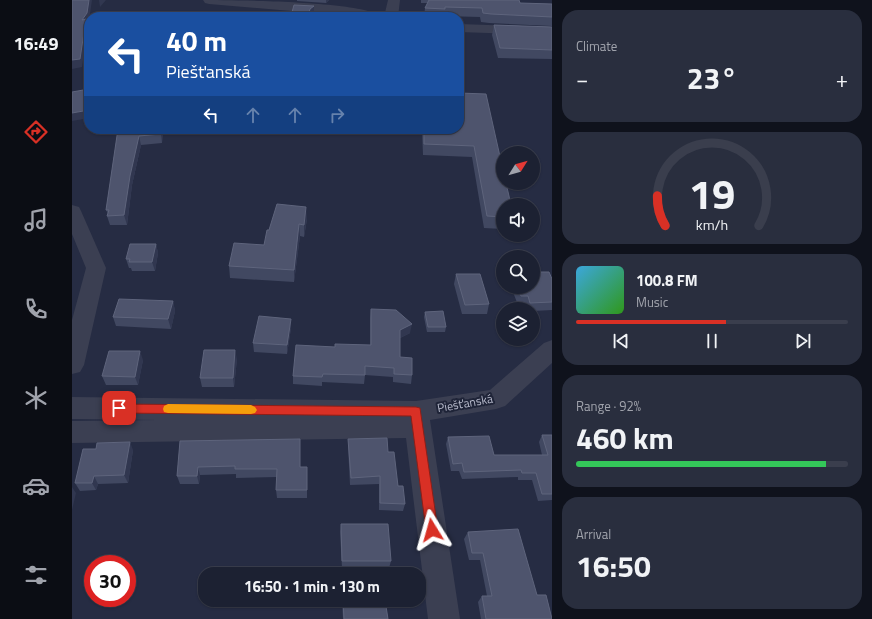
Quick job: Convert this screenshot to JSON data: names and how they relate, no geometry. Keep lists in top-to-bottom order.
{
  "streets": {
    "street": ["Piešťanská"]
  },
  "north": "top right",
  "page": {
    "tabs": "16:49",
    "tile": [
      "Climate",
      ["Range · 92%", "460 km"],
      ["Arrival", "16:50"]
    ],
    "turn": ["40 m", "Piešťanská"],
    "heat": ["−", "23°", "+"],
    "song": ["100.8 FM", "Music"],
    "limit": "30",
    "trip": "16:50 · 1 min · 130 m",
    "gauge": ["19", "km/h"]
  }
}
